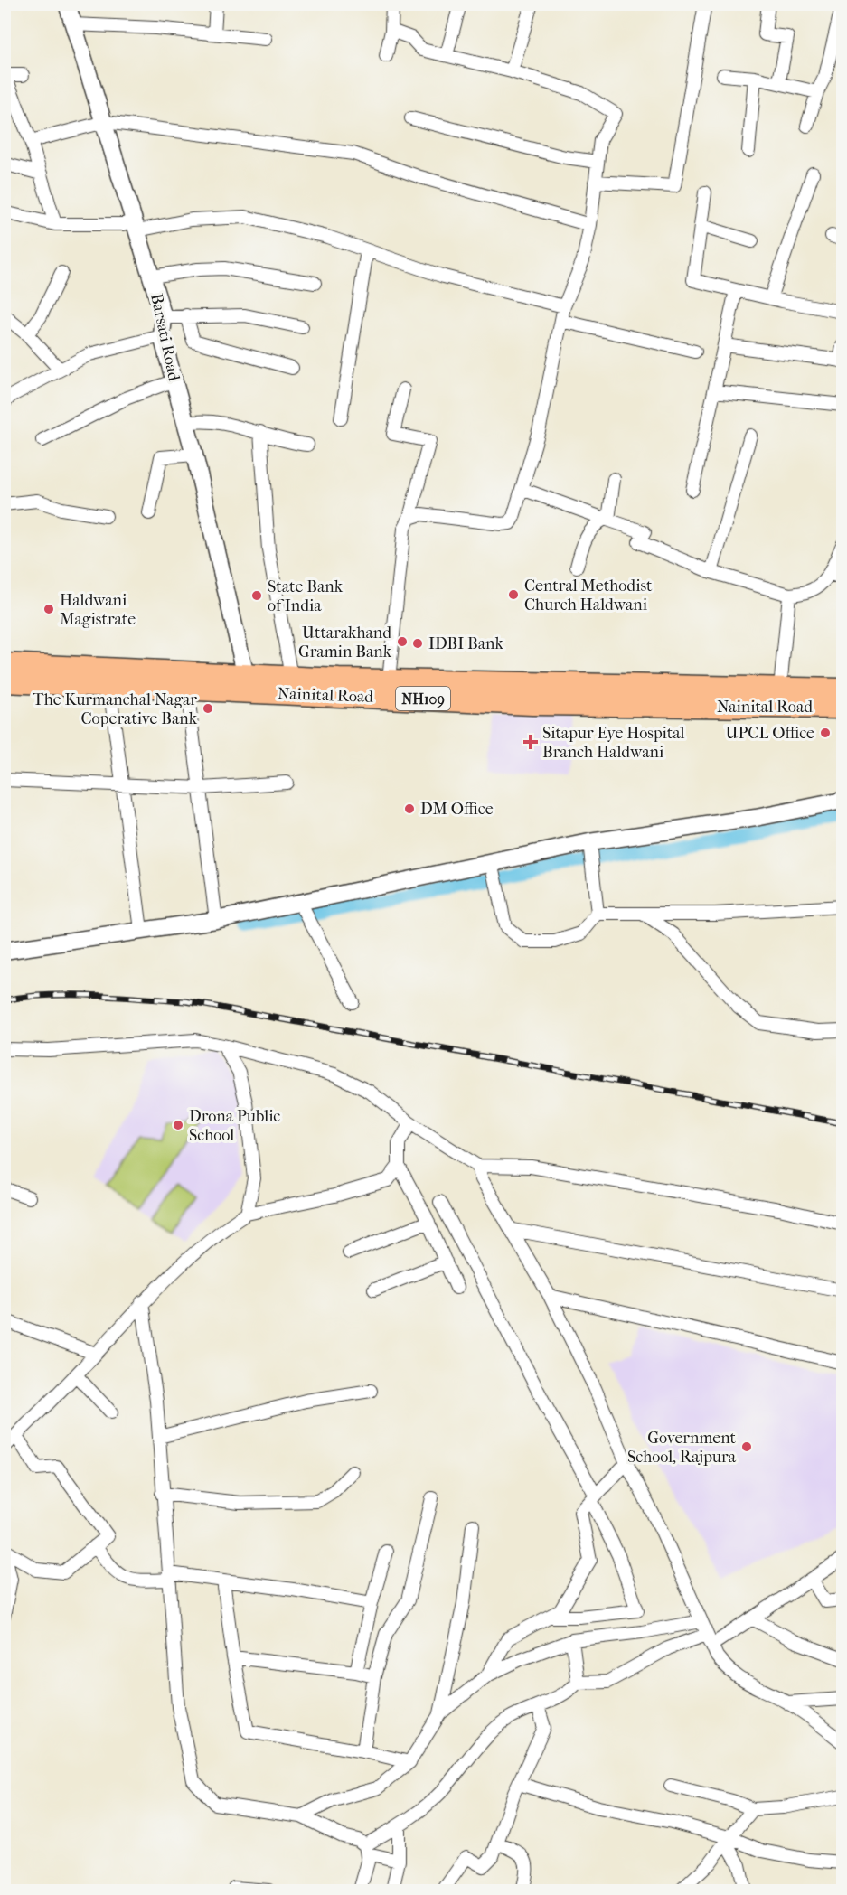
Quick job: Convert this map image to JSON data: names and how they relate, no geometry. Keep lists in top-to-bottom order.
{
  "streets": {
    "highway": ["Nainital Road", "NH109"],
    "street": ["Barsati Road"]
  },
  "crossings": [
    ["Barsati Road", "Nainital Road"]
  ],
  "places": {
    "other": [
      "Central Methodist Church Haldwani",
      "State Bank of India",
      "Haldwani Magistrate",
      "Uttarakhand Gramin Bank",
      "IDBI Bank",
      "The Kurmanchal Nagar Coperative Bank",
      "UPCL Office",
      "DM Office",
      "Drona Public School",
      "Government School, Rajpura"
    ],
    "health": ["Sitapur Eye Hospital Branch Haldwani"]
  }
}
